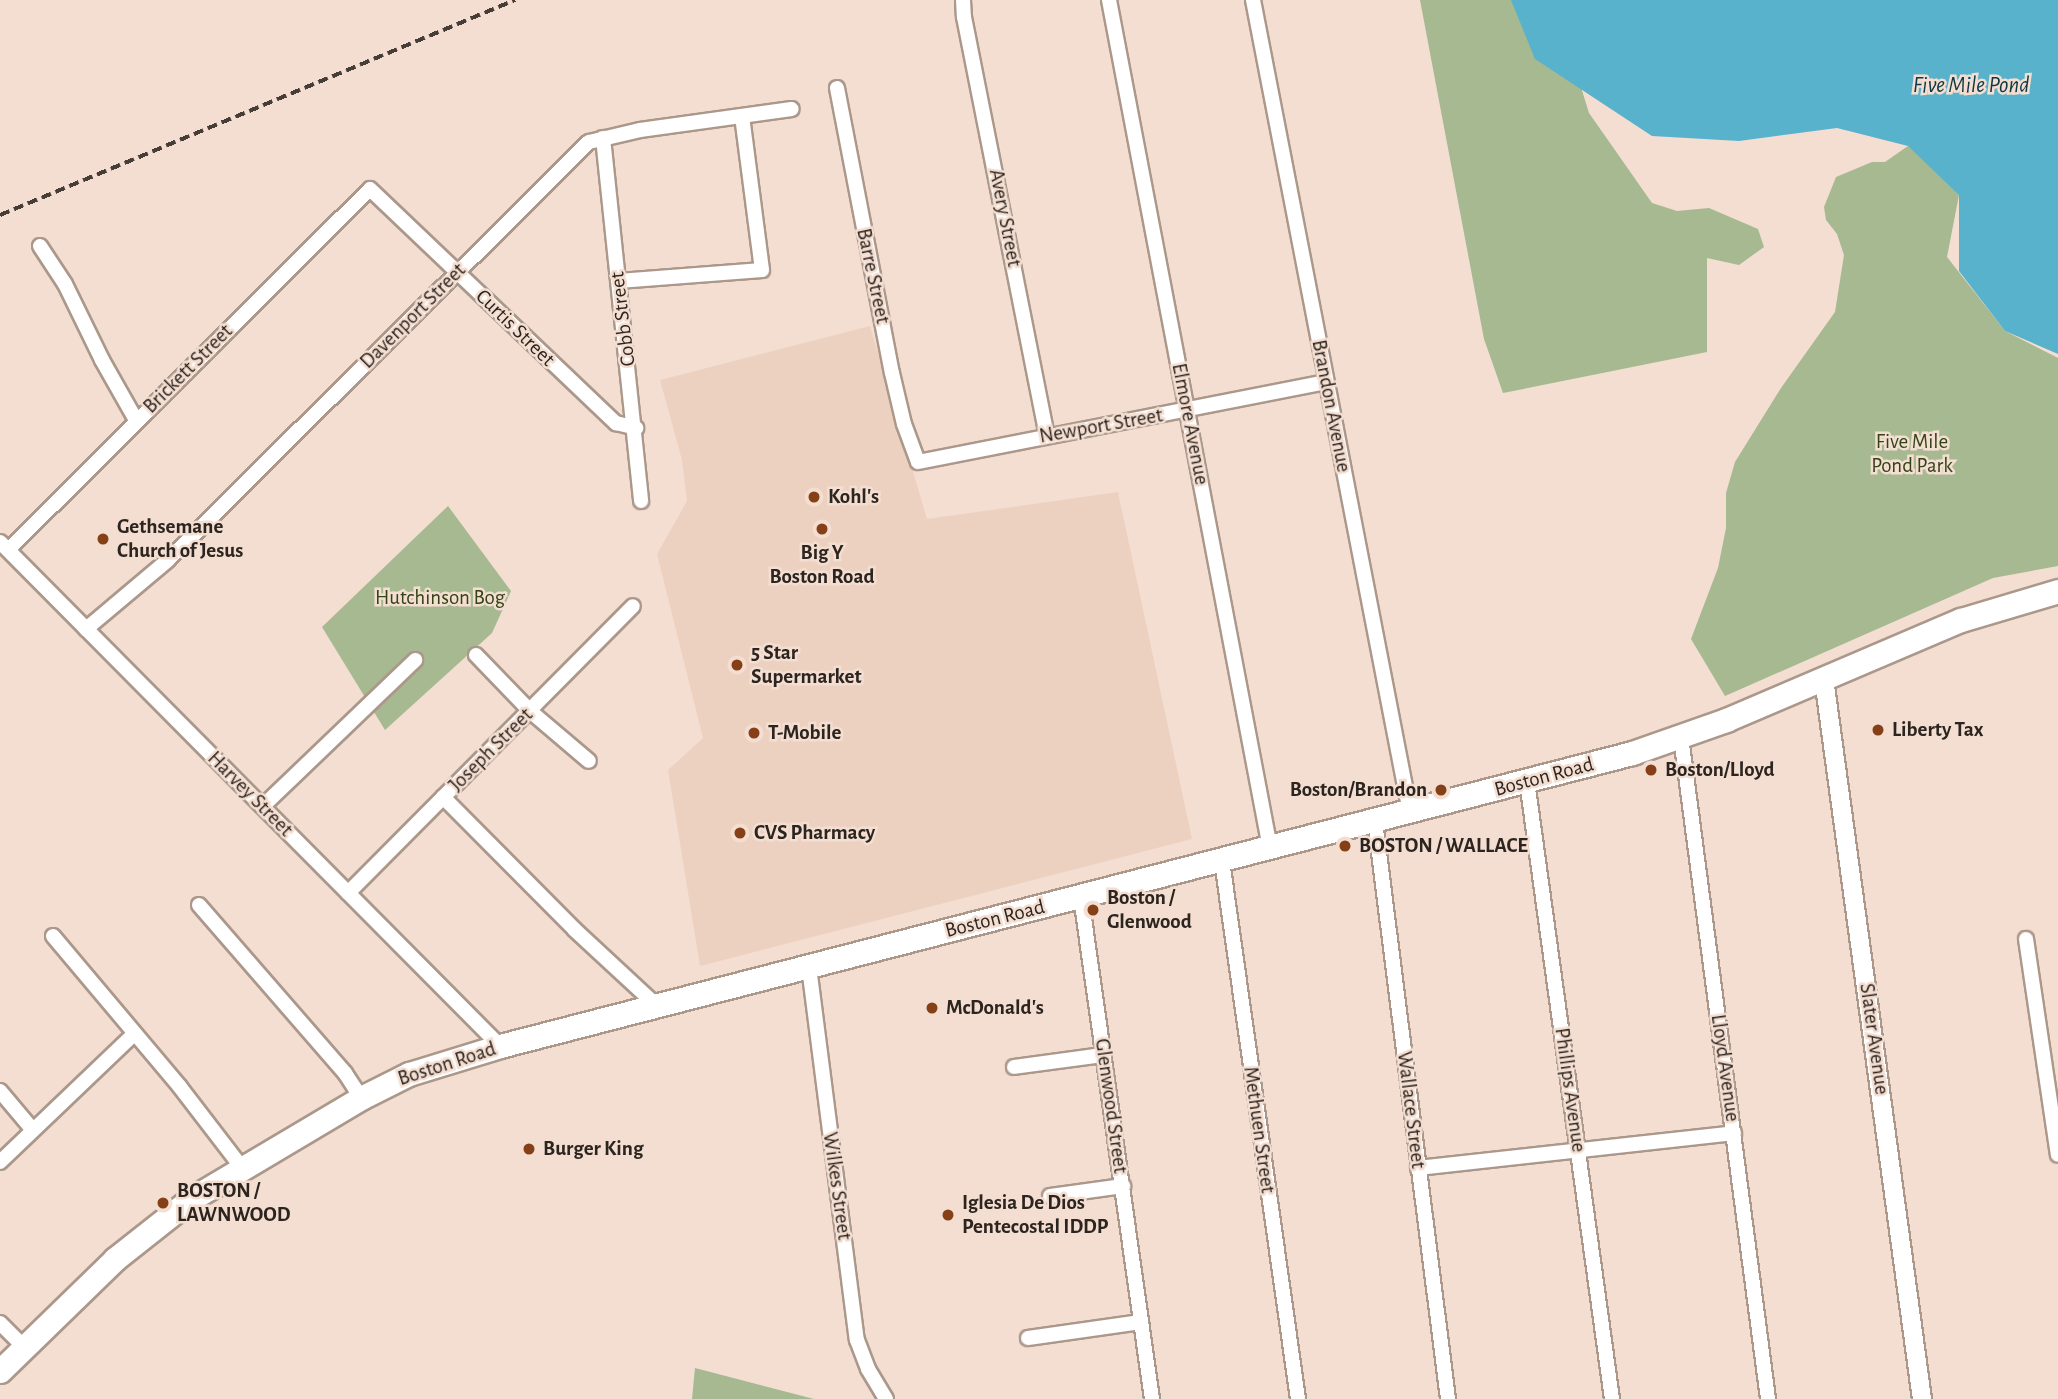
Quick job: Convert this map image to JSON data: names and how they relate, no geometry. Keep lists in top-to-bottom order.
{
  "streets": {
    "main road": ["Boston Road"],
    "street": [
      "Avery Street",
      "Barre Street",
      "Davenport Street",
      "Cobb Street",
      "Curtis Street",
      "Brickett Street",
      "Brandon Avenue",
      "Elmore Avenue",
      "Newport Street",
      "Joseph Street",
      "Harvey Street",
      "Slater Avenue",
      "Lloyd Avenue",
      "Phillips Avenue",
      "Glenwood Street",
      "Wallace Street",
      "Methuen Street",
      "Wilkes Street"
    ]
  },
  "crossings": [
    ["Avery Street", "Newport Street"],
    ["Barre Street", "Newport Street"],
    ["Davenport Street", "Cobb Street"],
    ["Davenport Street", "Curtis Street"],
    ["Davenport Street", "Harvey Street"],
    ["Cobb Street", "Curtis Street"],
    ["Curtis Street", "Brickett Street"],
    ["Brickett Street", "Harvey Street"],
    ["Brandon Avenue", "Newport Street"],
    ["Brandon Avenue", "Boston Road"],
    ["Elmore Avenue", "Newport Street"],
    ["Elmore Avenue", "Boston Road"],
    ["Joseph Street", "Harvey Street"],
    ["Boston Road", "Harvey Street"],
    ["Boston Road", "Slater Avenue"],
    ["Boston Road", "Lloyd Avenue"],
    ["Boston Road", "Phillips Avenue"],
    ["Boston Road", "Glenwood Street"],
    ["Boston Road", "Wallace Street"],
    ["Boston Road", "Methuen Street"],
    ["Boston Road", "Wilkes Street"]
  ],
  "water": ["Five Mile Pond"],
  "parks": ["Five Mile Pond Park", "Hutchinson Bog"],
  "places": [
    "Kohl's",
    "Big Y Boston Road",
    "Gethsemane Church of Jesus",
    "5 Star Supermarket",
    "Liberty Tax",
    "T-Mobile",
    "Boston/Lloyd",
    "Boston/Brandon",
    "CVS Pharmacy",
    "BOSTON / WALLACE",
    "Boston / Glenwood",
    "McDonald's",
    "Burger King",
    "BOSTON / LAWNWOOD",
    "Iglesia De Dios Pentecostal IDDP"
  ]
}
